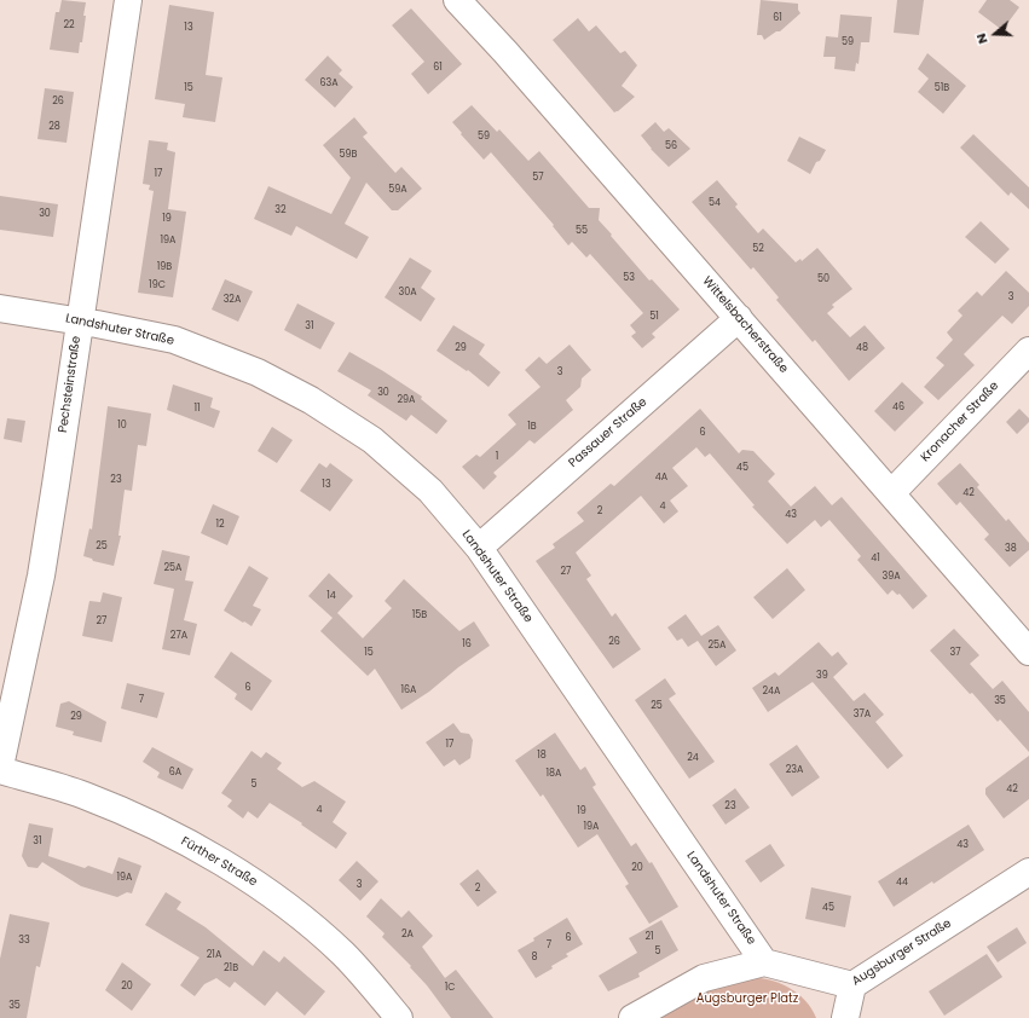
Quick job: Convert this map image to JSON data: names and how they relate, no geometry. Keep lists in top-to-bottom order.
{
  "streets": {
    "street": [
      "Wittelsbacherstraße",
      "Landshuter Straße",
      "Pechsteinstraße",
      "Kronacher Straße",
      "Passauer Straße",
      "Fürther Straße",
      "Augsburger Straße"
    ]
  },
  "crossings": [
    ["Wittelsbacherstraße", "Kronacher Straße"],
    ["Wittelsbacherstraße", "Passauer Straße"],
    ["Landshuter Straße", "Pechsteinstraße"],
    ["Landshuter Straße", "Passauer Straße"],
    ["Landshuter Straße", "Augsburger Straße"]
  ],
  "parks": ["Augsburger Platz"],
  "house_numbers": [
    "61",
    "22",
    "13",
    "59",
    "61",
    "63A",
    "15",
    "51B",
    "26",
    "28",
    "59",
    "56",
    "59B",
    "17",
    "57",
    "59A",
    "54",
    "32",
    "30",
    "19",
    "55",
    "19A",
    "52",
    "19B",
    "53",
    "50",
    "19C",
    "30A",
    "3",
    "32A",
    "51",
    "31",
    "29",
    "48",
    "3",
    "30",
    "29A",
    "46",
    "11",
    "10",
    "1B",
    "6",
    "1",
    "45",
    "4A",
    "23",
    "13",
    "42",
    "4",
    "2",
    "43",
    "12",
    "25",
    "38",
    "41",
    "25A",
    "27",
    "39A",
    "14",
    "15B",
    "27",
    "27A",
    "26",
    "16",
    "25A",
    "15",
    "37",
    "39",
    "6",
    "16A",
    "24A",
    "7",
    "35",
    "25",
    "37A",
    "29",
    "17",
    "18",
    "24",
    "23A",
    "6A",
    "18A",
    "5",
    "42",
    "23",
    "4",
    "19",
    "19A",
    "31",
    "43",
    "20",
    "19A",
    "44",
    "3",
    "2",
    "45",
    "2A",
    "21",
    "6",
    "33",
    "7",
    "5",
    "21A",
    "8",
    "21B",
    "20",
    "1C",
    "35"
  ],
  "north": "left"
}
